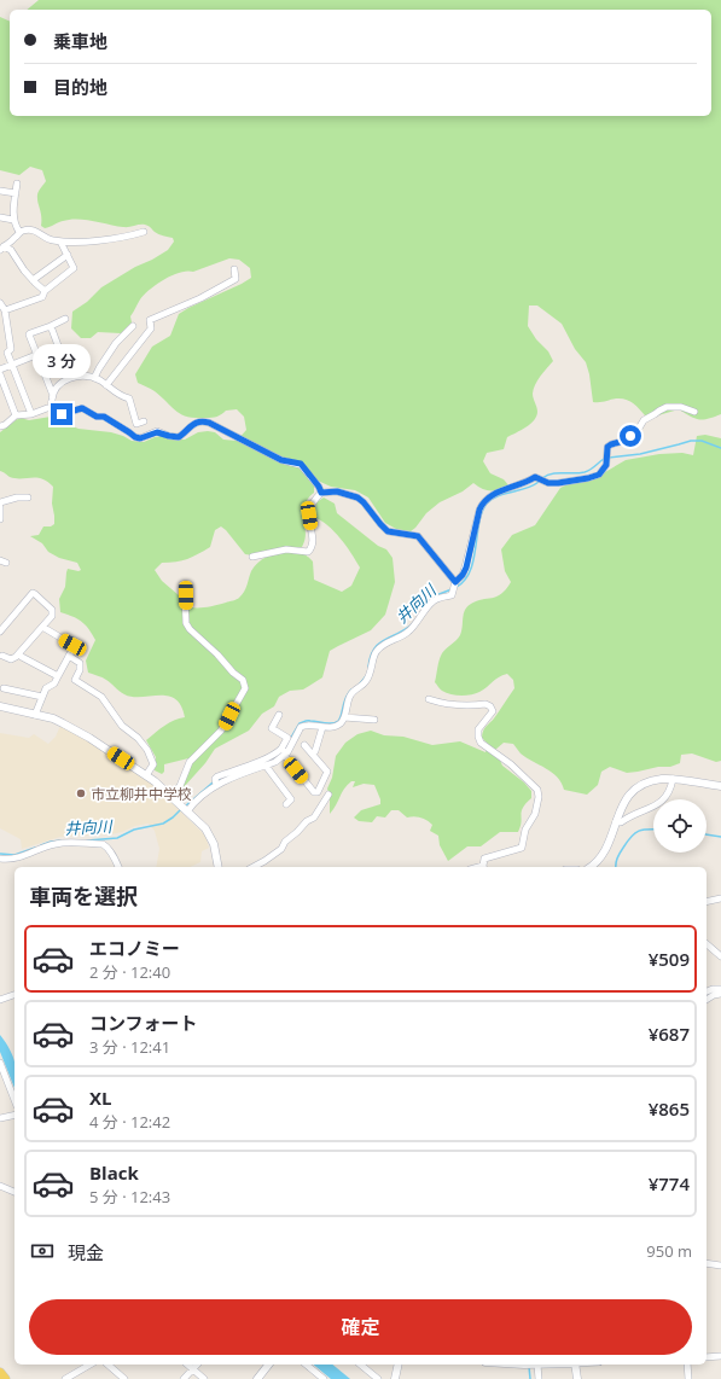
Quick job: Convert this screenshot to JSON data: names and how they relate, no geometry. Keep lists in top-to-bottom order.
{
  "water": ["井向川"],
  "places": ["市立柳井中学校"],
  "page": {
    "banner": ["乗車地", "目的地"],
    "bubble": "3 分",
    "heading": "車両を選択",
    "list": [
      {
        "name": "エコノミー",
        "note": "2 分 · 12:40",
        "value": "¥509"
      },
      {
        "name": "コンフォート",
        "note": "3 分 · 12:41",
        "value": "¥687"
      },
      {
        "name": "XL",
        "note": "4 分 · 12:42",
        "value": "¥865"
      },
      {
        "name": "Black",
        "note": "5 分 · 12:43",
        "value": "¥774"
      }
    ],
    "pay": ["現金", "950 m"],
    "buttons": "確定"
  }
}
